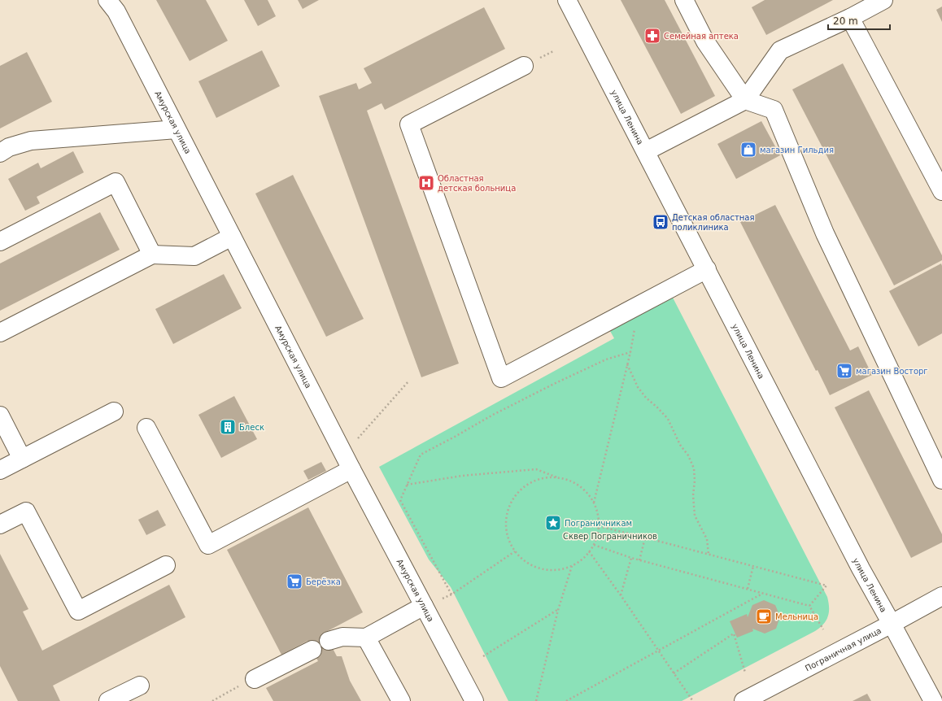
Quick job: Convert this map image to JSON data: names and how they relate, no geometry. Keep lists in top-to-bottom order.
{
  "streets": {
    "street": ["улица Ленина", "Амурская улица", "Пограничная улица"]
  },
  "crossings": [
    ["улица Ленина", "Пограничная улица"]
  ],
  "parks": ["Сквер Пограничников"],
  "places": {
    "pharmacy": ["Семейная аптека"],
    "shop": ["магазин Гильдия"],
    "hospital": ["Областная детская больница"],
    "bus stop": ["Детская областная поликлиника"],
    "supermarket": ["магазин Восторг", "Берёзка"],
    "building": ["Блеск"],
    "place": ["Пограничникам"],
    "cafe": ["Мельница"]
  },
  "scale_bar": "20 m"
}
